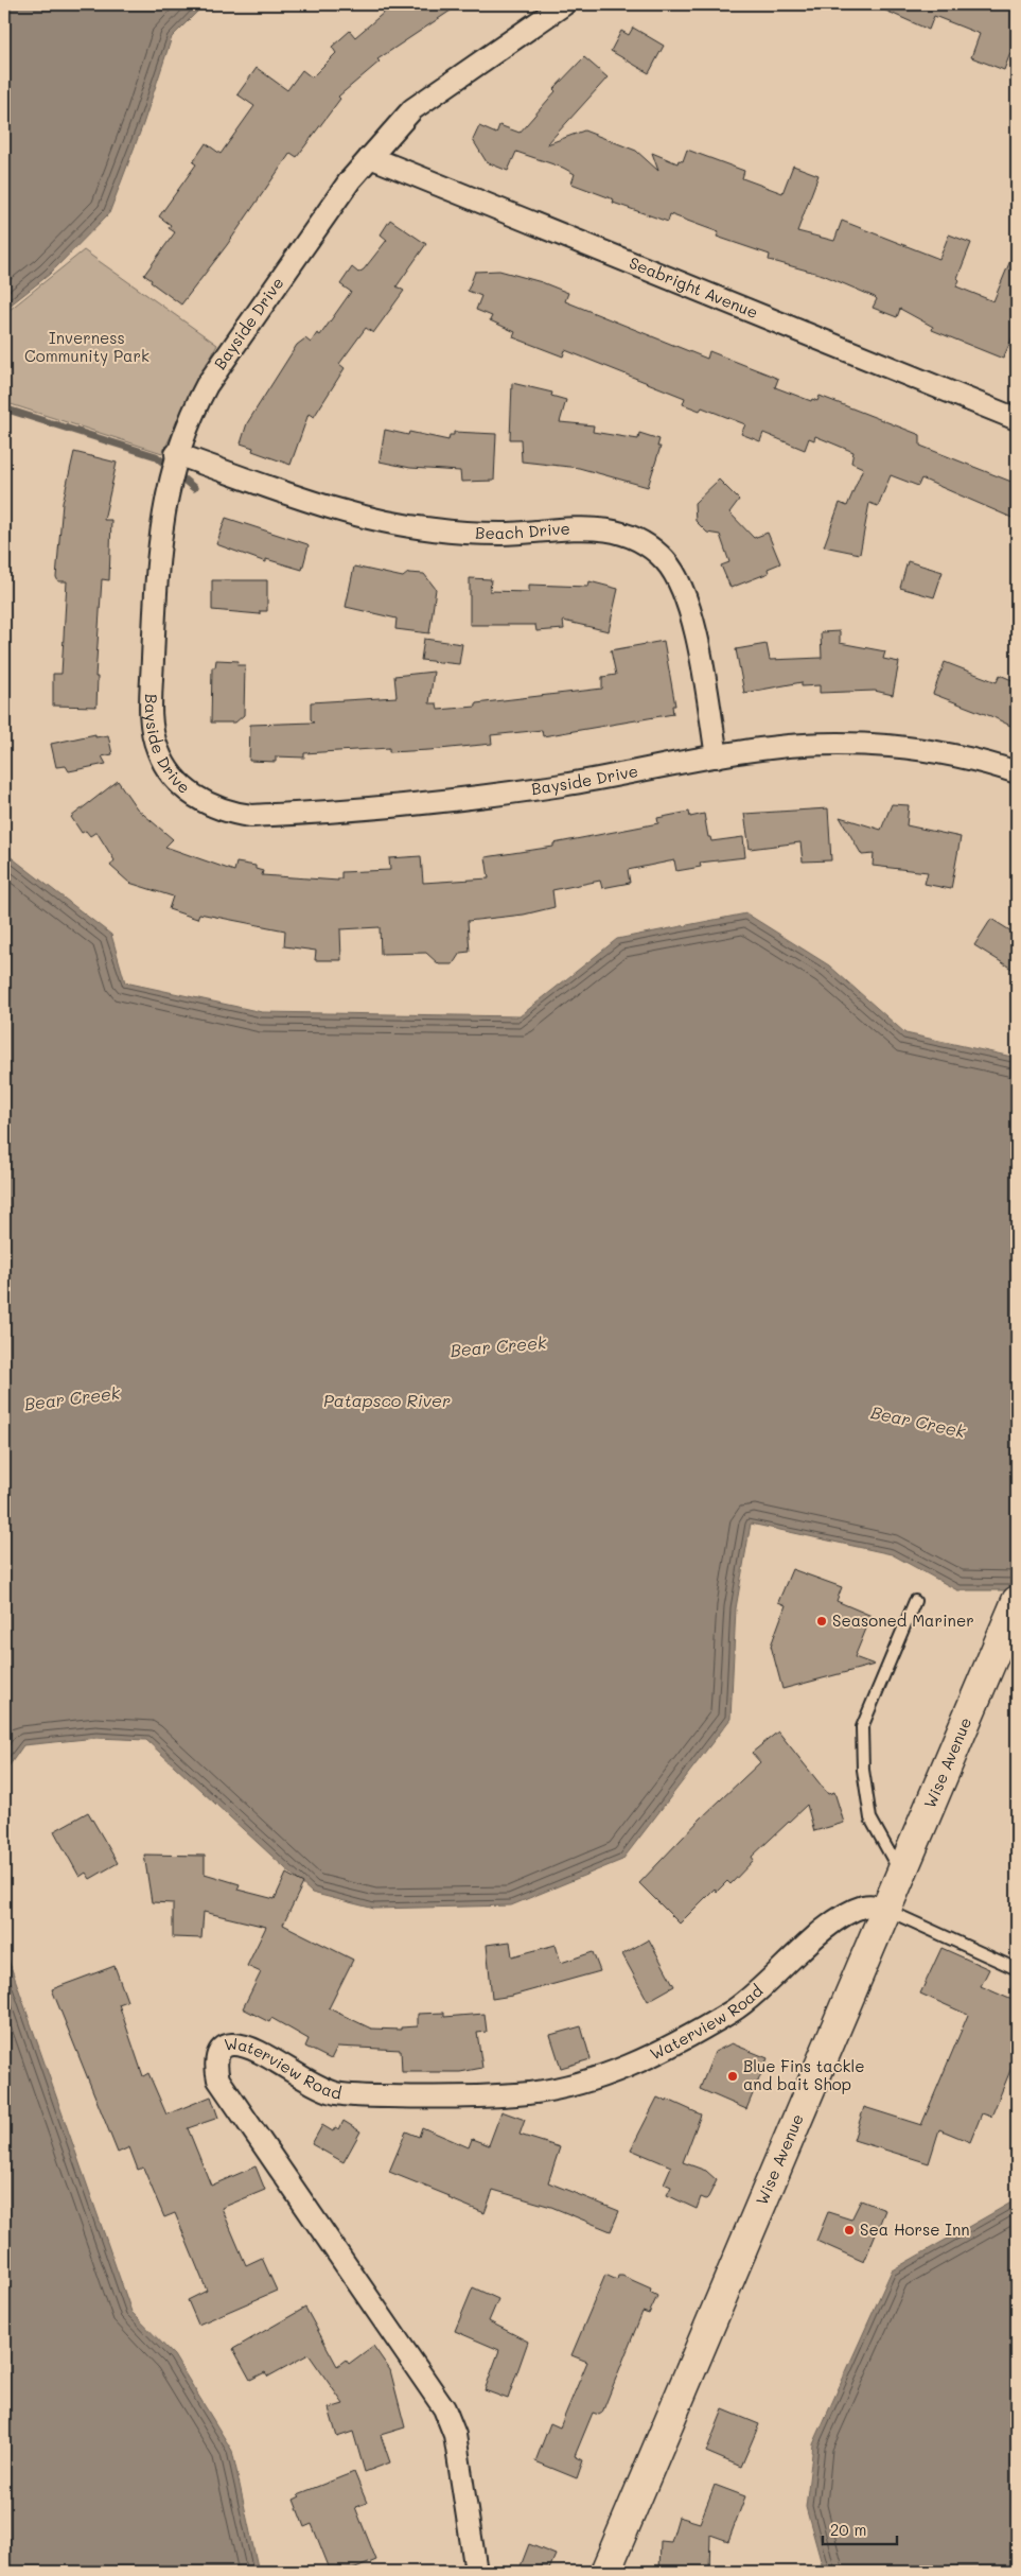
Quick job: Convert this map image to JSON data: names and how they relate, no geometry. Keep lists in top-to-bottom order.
{
  "streets": {
    "main road": ["Wise Avenue"],
    "street": [
      "Seabright Avenue",
      "Bayside Drive",
      "Beach Drive",
      "Waterview Road"
    ]
  },
  "crossings": [
    ["Seabright Avenue", "Bayside Drive"],
    ["Bayside Drive", "Beach Drive"],
    ["Wise Avenue", "Waterview Road"]
  ],
  "water": ["Bear Creek", "Patapsco River"],
  "parks": ["Inverness Community Park"],
  "places": ["Seasoned Mariner", "Blue Fins tackle and bait Shop", "Sea Horse Inn"],
  "scale_bar": "20 m"
}
